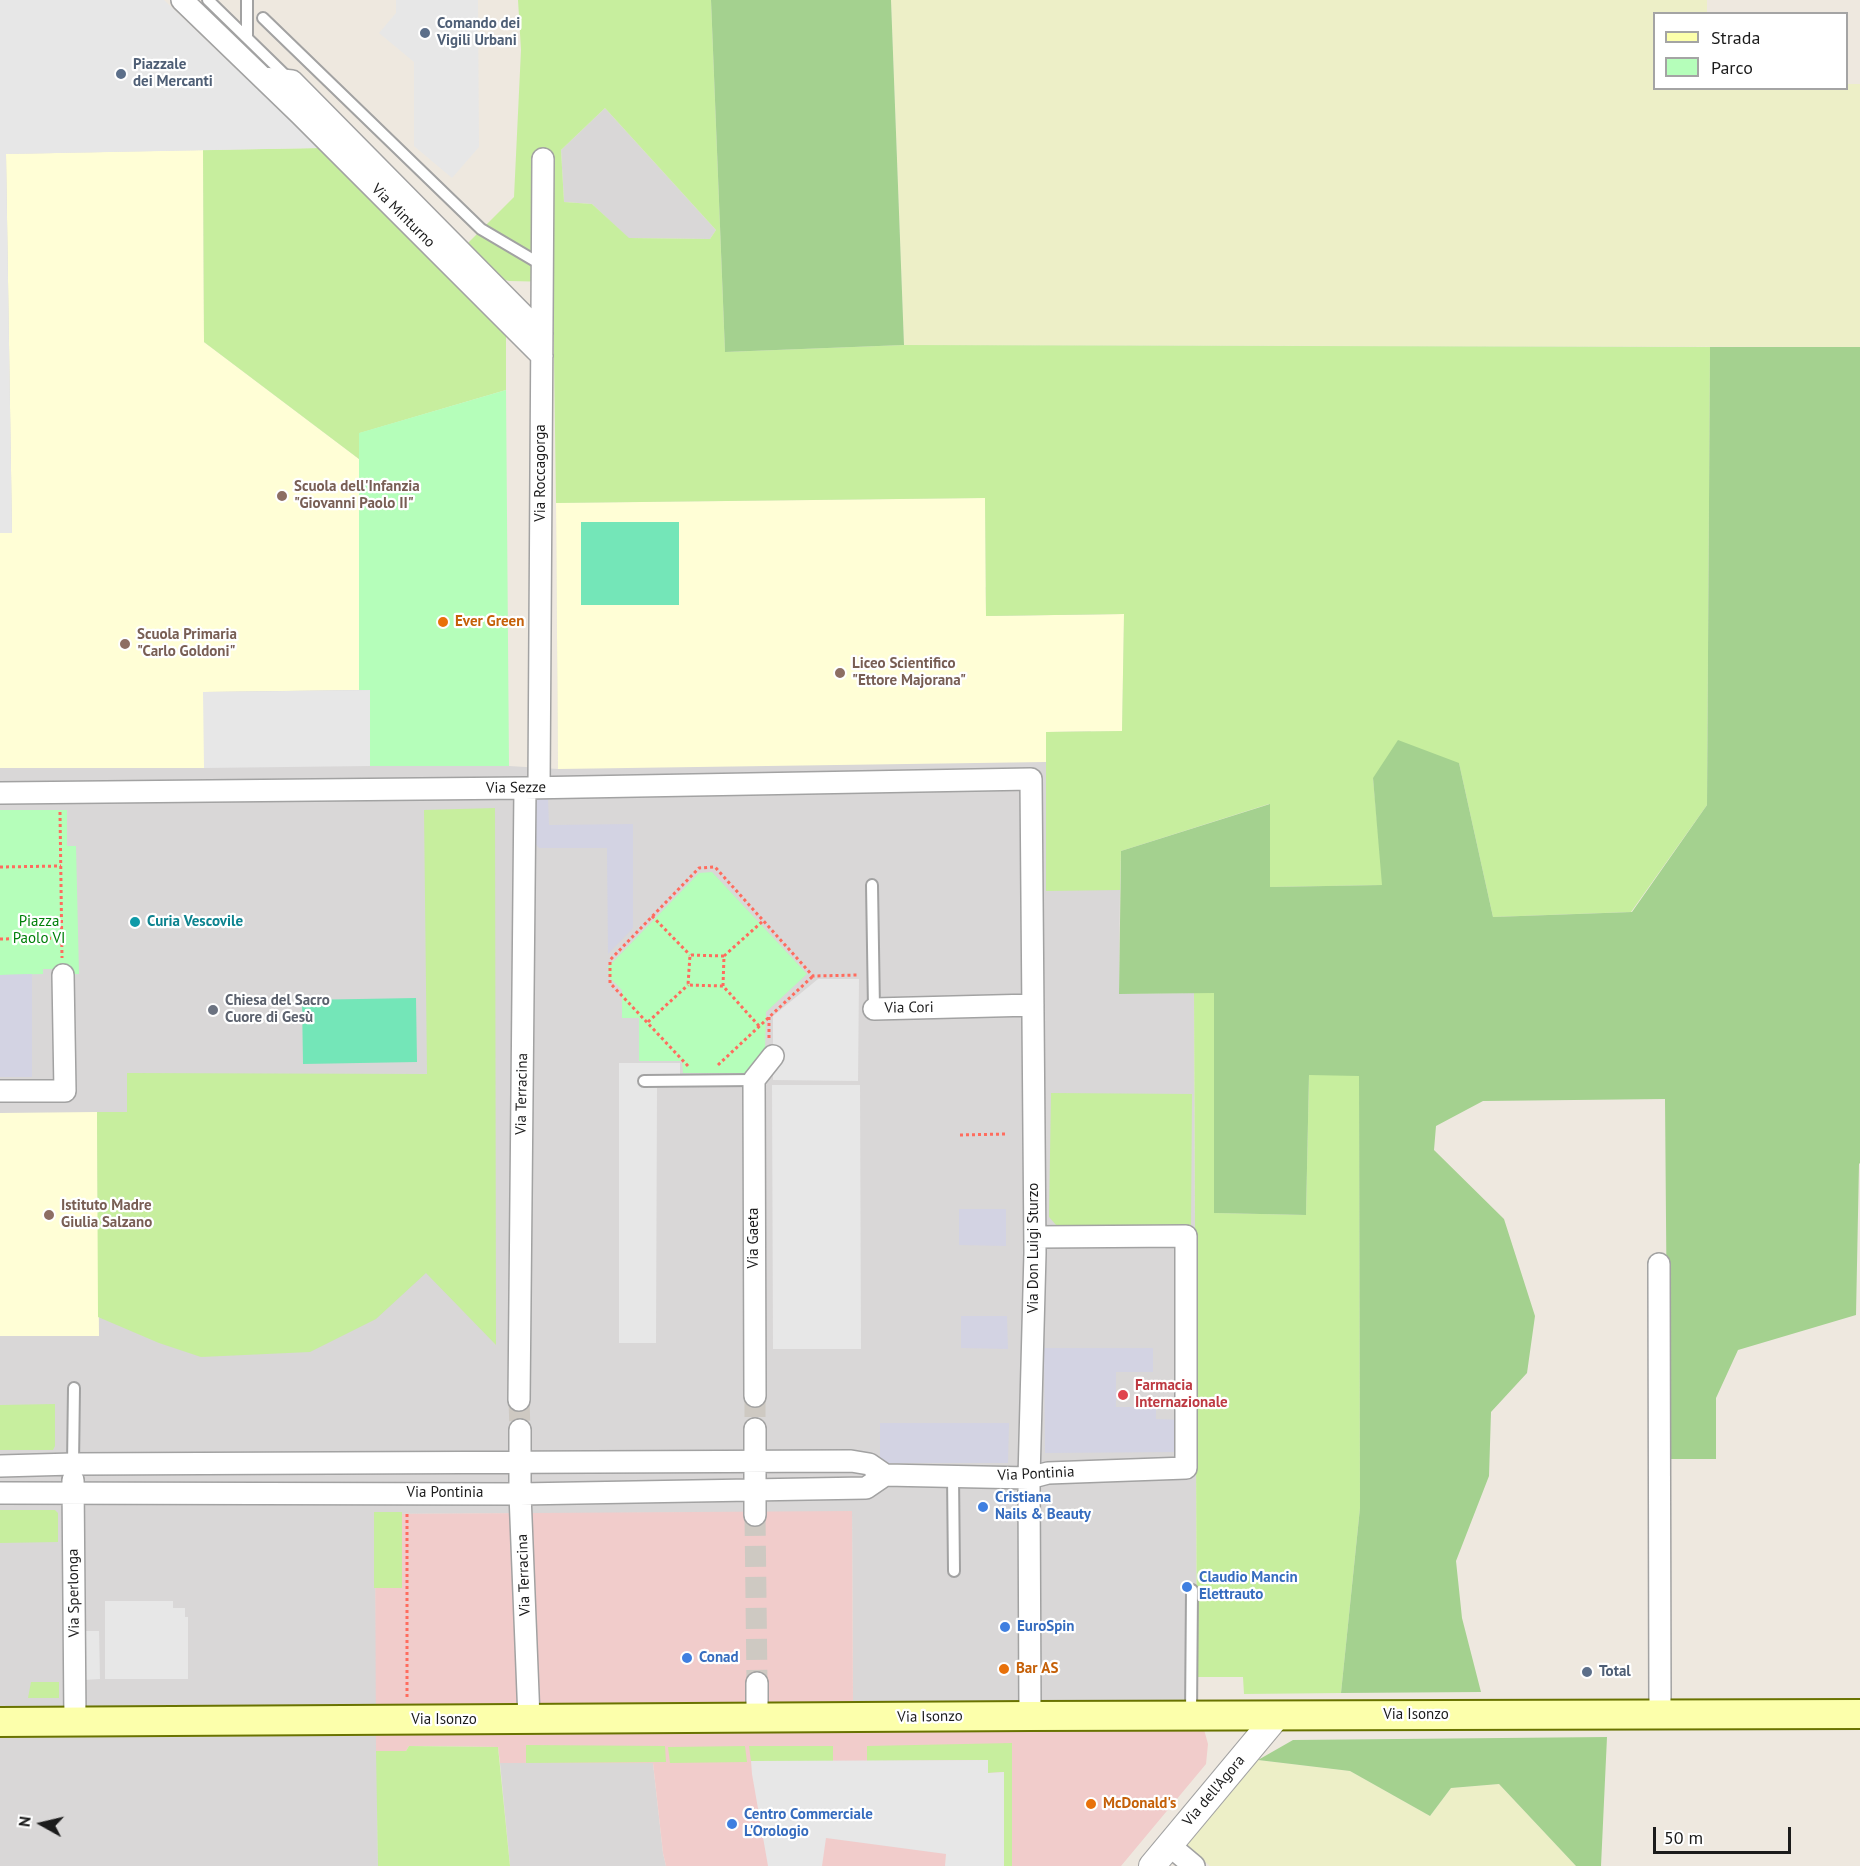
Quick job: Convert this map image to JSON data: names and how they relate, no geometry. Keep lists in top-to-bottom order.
{
  "streets": {
    "main road": ["Via Isonzo"],
    "street": [
      "Via Minturno",
      "Via Roccagorga",
      "Via Sezze",
      "Via Cori",
      "Via Terracina",
      "Via Gaeta",
      "Via Don Luigi Sturzo",
      "Via Pontinia",
      "Via Sperlonga",
      "Via dell'Agora"
    ]
  },
  "crossings": [
    ["Via Minturno", "Via Roccagorga"],
    ["Via Roccagorga", "Via Sezze"],
    ["Via Roccagorga", "Via Terracina"],
    ["Via Sezze", "Via Terracina"],
    ["Via Sezze", "Via Don Luigi Sturzo"],
    ["Via Cori", "Via Don Luigi Sturzo"],
    ["Via Terracina", "Via Pontinia"],
    ["Via Terracina", "Via Isonzo"],
    ["Via Don Luigi Sturzo", "Via Pontinia"],
    ["Via Don Luigi Sturzo", "Via Isonzo"],
    ["Via Pontinia", "Via Sperlonga"],
    ["Via Sperlonga", "Via Isonzo"],
    ["Via Isonzo", "Via dell'Agora"]
  ],
  "parks": ["Piazza Paolo VI"],
  "places": [
    "Comando dei Vigili Urbani",
    "Piazzale dei Mercanti",
    "Scuola dell'Infanzia \"Giovanni Paolo II\"",
    "Ever Green",
    "Scuola Primaria \"Carlo Goldoni\"",
    "Liceo Scientifico \"Ettore Majorana\"",
    "Curia Vescovile",
    "Chiesa del Sacro Cuore di Gesù",
    "Istituto Madre Giulia Salzano",
    "Farmacia Internazionale",
    "Cristiana Nails & Beauty",
    "Claudio Mancin Elettrauto",
    "EuroSpin",
    "Conad",
    "Bar AS",
    "Total",
    "McDonald's",
    "Centro Commerciale L'Orologio"
  ],
  "legend": ["Strada", "Parco"],
  "scale_bar": "50 m",
  "north": "left"
}
